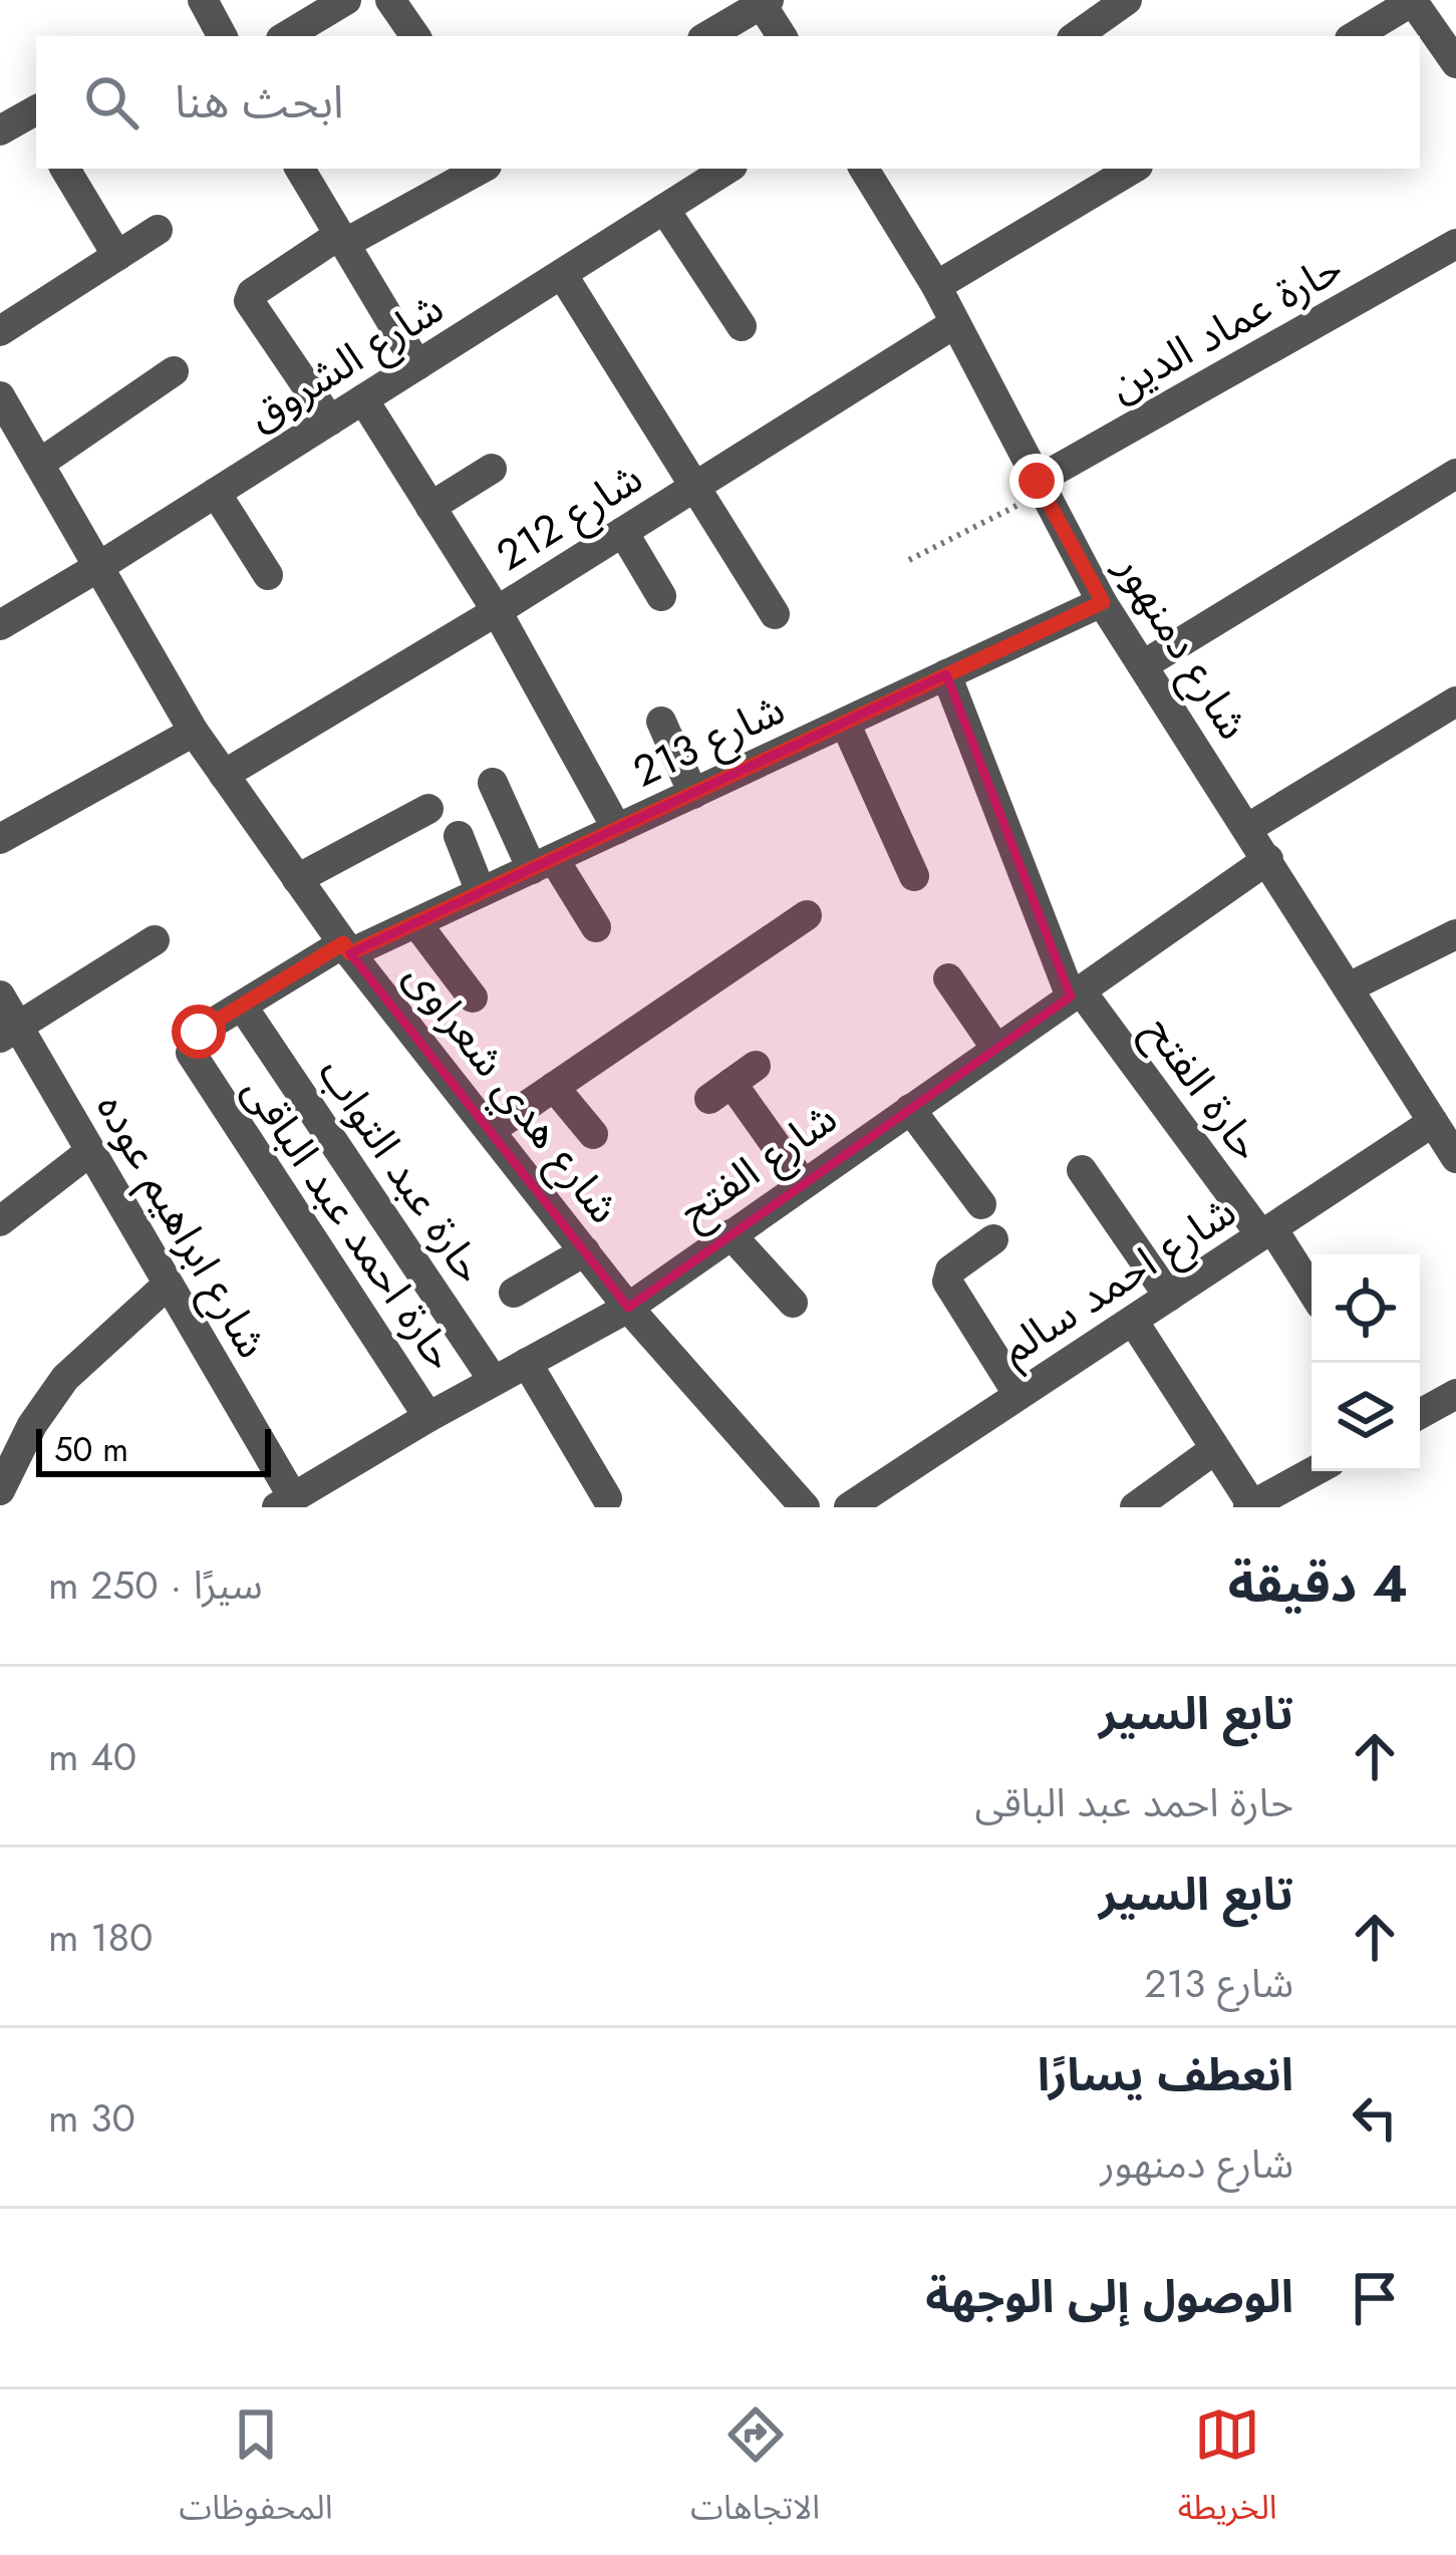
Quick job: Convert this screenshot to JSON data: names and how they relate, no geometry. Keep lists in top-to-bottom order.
{
  "streets": {
    "street": [
      "حارة عماد الدين",
      "شارع الشروق",
      "شارع 212",
      "شارع دمنهور",
      "شارع 213",
      "حارة الفتح",
      "شارع هدي شعراوى",
      "شارع الفتح",
      "حارة عبد التواب",
      "حارة احمد عبد الباقى",
      "شارع ابراهيم عوده",
      "شارع احمد سالم"
    ]
  },
  "crossings": [
    ["حارة عماد الدين", "شارع دمنهور"],
    ["شارع الشروق", "شارع هدي شعراوى"],
    ["شارع 212", "شارع دمنهور"],
    ["شارع 212", "شارع هدي شعراوى"],
    ["شارع دمنهور", "شارع 213"],
    ["شارع دمنهور", "شارع الفتح"],
    ["شارع دمنهور", "شارع احمد سالم"],
    ["شارع 213", "حارة الفتح"],
    ["شارع 213", "شارع هدي شعراوى"],
    ["شارع 213", "حارة احمد عبد الباقى"],
    ["حارة الفتح", "شارع الفتح"],
    ["حارة الفتح", "شارع احمد سالم"],
    ["شارع هدي شعراوى", "شارع الفتح"],
    ["شارع هدي شعراوى", "حارة احمد عبد الباقى"],
    ["شارع الفتح", "حارة عبد التواب"],
    ["شارع الفتح", "حارة احمد عبد الباقى"],
    ["شارع الفتح", "شارع ابراهيم عوده"],
    ["حارة عبد التواب", "حارة احمد عبد الباقى"]
  ],
  "scale_bar": "50 m",
  "page": {
    "search": "ابحث هنا",
    "scale": "50 m",
    "heading": ["4 دقيقة", "سيرًا · 250 m"],
    "list": [
      ["تابع السير", "حارة احمد عبد الباقى", "40 m"],
      ["تابع السير", "شارع 213", "180 m"],
      ["انعطف يسارًا", "شارع دمنهور", "30 m"],
      "الوصول إلى الوجهة"
    ],
    "nav": ["الخريطة", "الاتجاهات", "المحفوظات"]
  }
}
